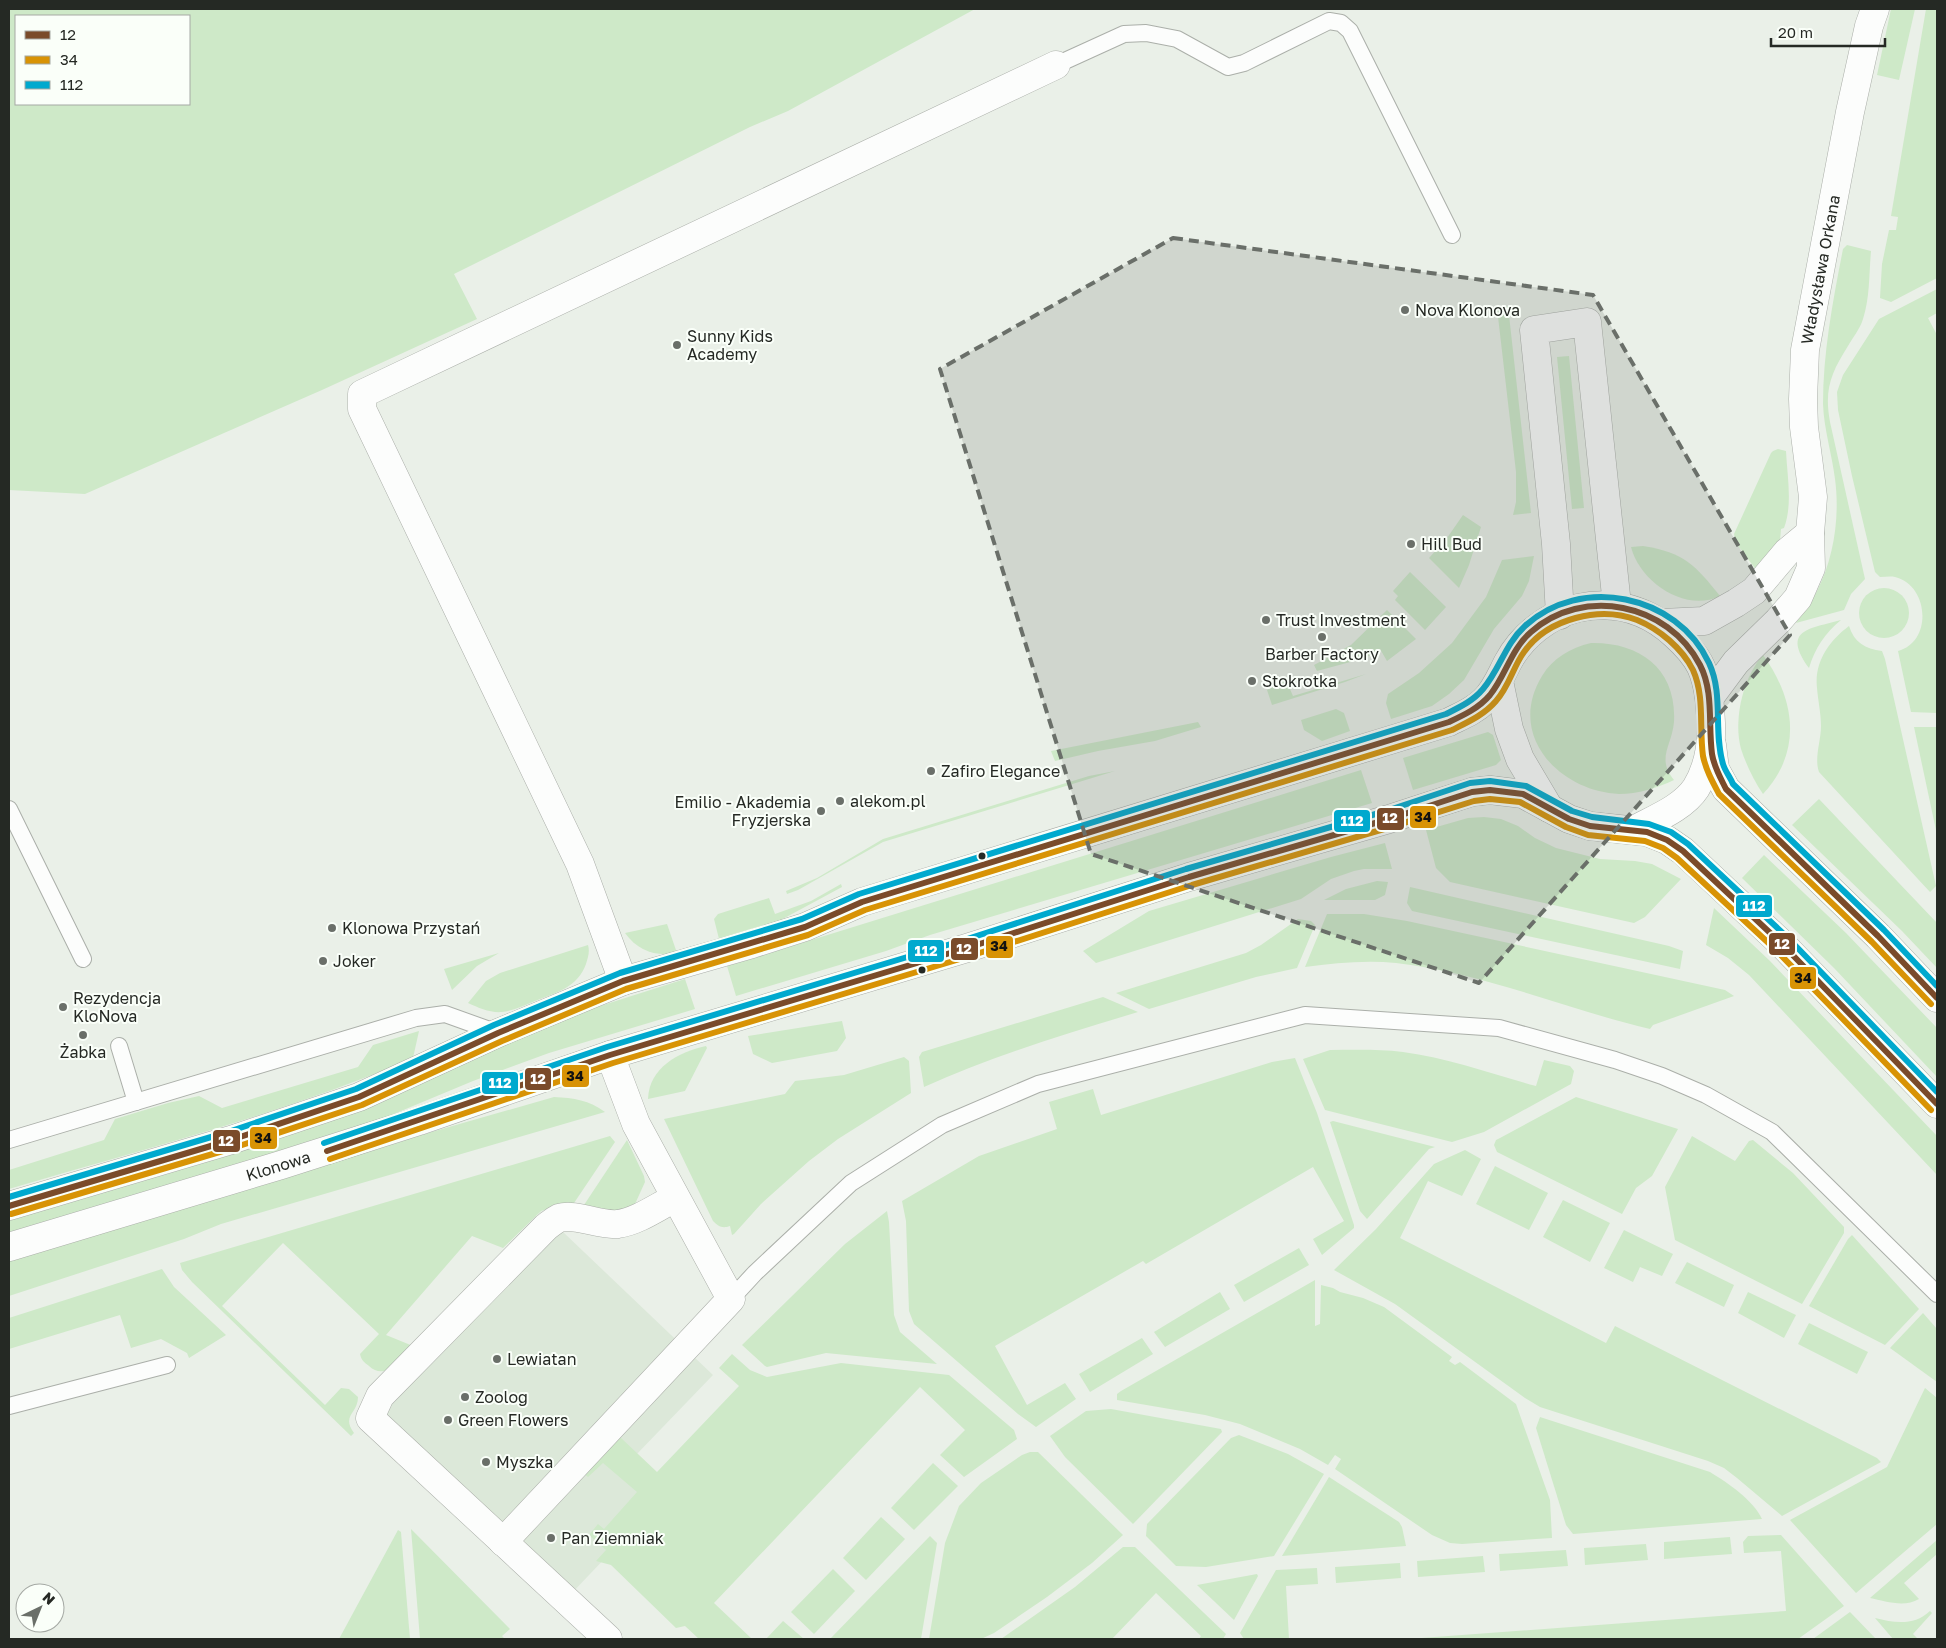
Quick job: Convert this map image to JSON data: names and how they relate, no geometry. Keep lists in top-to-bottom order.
{
  "streets": {
    "street": ["Władysława Orkana", "Klonowa"]
  },
  "places": [
    "Nova Klonova",
    "Sunny Kids Academy",
    "Hill Bud",
    "Trust Investment",
    "Barber Factory",
    "Stokrotka",
    "Zafiro Elegance",
    "alekom.pl",
    "Emilio - Akademia Fryzjerska",
    "Klonowa Przystań",
    "Joker",
    "Rezydencja KloNova",
    "Żabka",
    "Lewiatan",
    "Zoolog",
    "Green Flowers",
    "Myszka",
    "Pan Ziemniak"
  ],
  "lines": ["transit line 112", "transit line 12", "transit line 34"],
  "legend": ["12", "34", "112"],
  "scale_bar": "20 m",
  "north": "top right"
}
